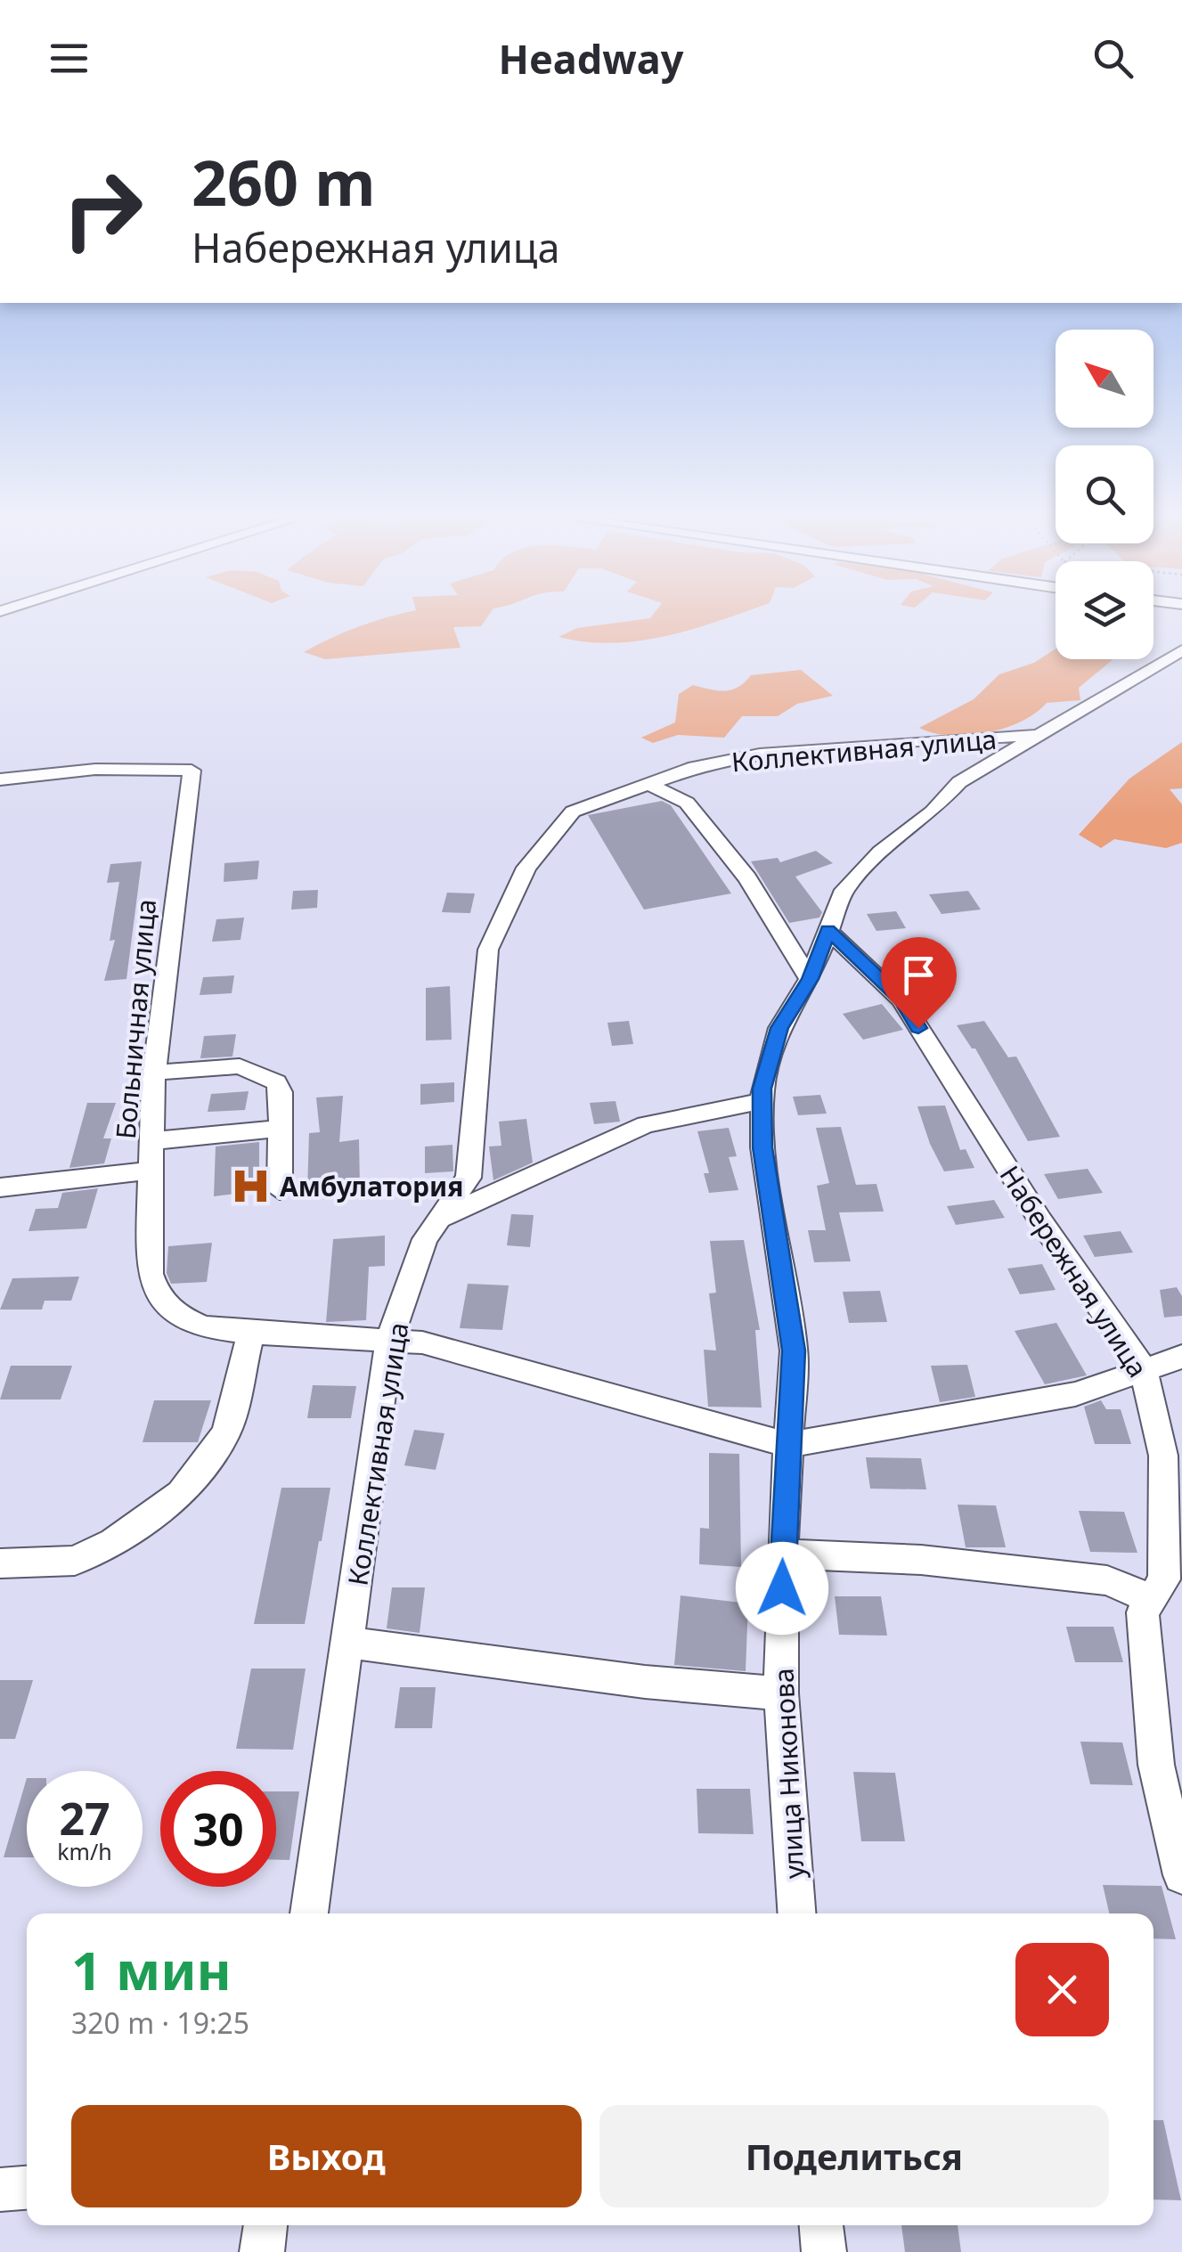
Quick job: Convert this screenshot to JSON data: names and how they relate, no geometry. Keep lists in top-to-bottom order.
{
  "streets": {
    "street": [
      "Коллективная улица",
      "Больничная улица",
      "Набережная улица",
      "улица Никонова"
    ]
  },
  "crossings": [
    ["Коллективная улица", "Больничная улица"],
    ["Коллективная улица", "улица Никонова"],
    ["Больничная улица", "улица Никонова"],
    ["Набережная улица", "улица Никонова"]
  ],
  "places": {
    "hospital": ["Амбулатория"]
  },
  "north": "top left",
  "page": {
    "header": "Headway",
    "turn": ["260 m", "Набережная улица"],
    "speed": "27 km/h",
    "limit": "30",
    "heading": ["1 мин", "320 m · 19:25"],
    "buttons": ["Выход", "Поделиться"]
  }
}
